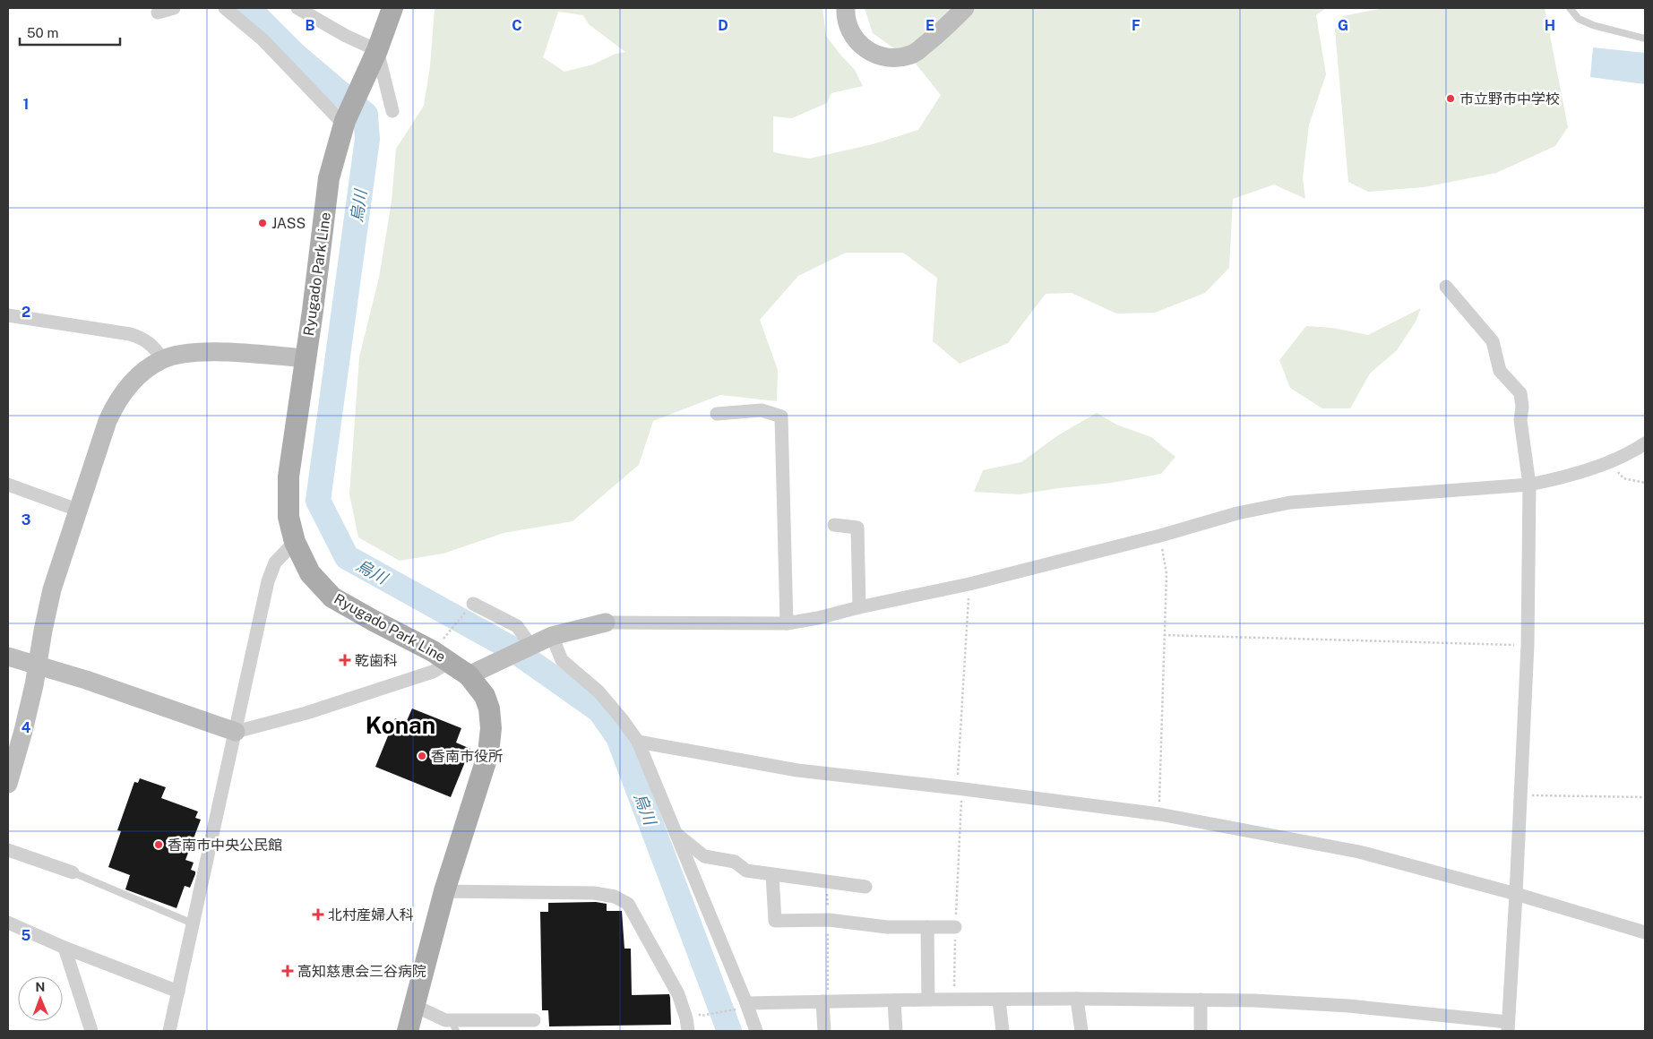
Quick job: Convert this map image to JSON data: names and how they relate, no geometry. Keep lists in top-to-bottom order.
{
  "streets": {
    "main road": ["Ryugado Park Line"]
  },
  "districts": ["Konan"],
  "water": ["烏川"],
  "places": {
    "other": [
      "市立野市中学校",
      "JASS",
      "香南市役所",
      "香南市中央公民館"
    ],
    "health": ["乾歯科", "北村産婦人科", "高知慈恵会三谷病院"]
  },
  "scale_bar": "50 m",
  "north": "top",
  "grid": {
    "columns": [
      "B",
      "C",
      "D",
      "E",
      "F",
      "G",
      "H"
    ],
    "rows": [
      "1",
      "2",
      "3",
      "4",
      "5"
    ]
  }
}
